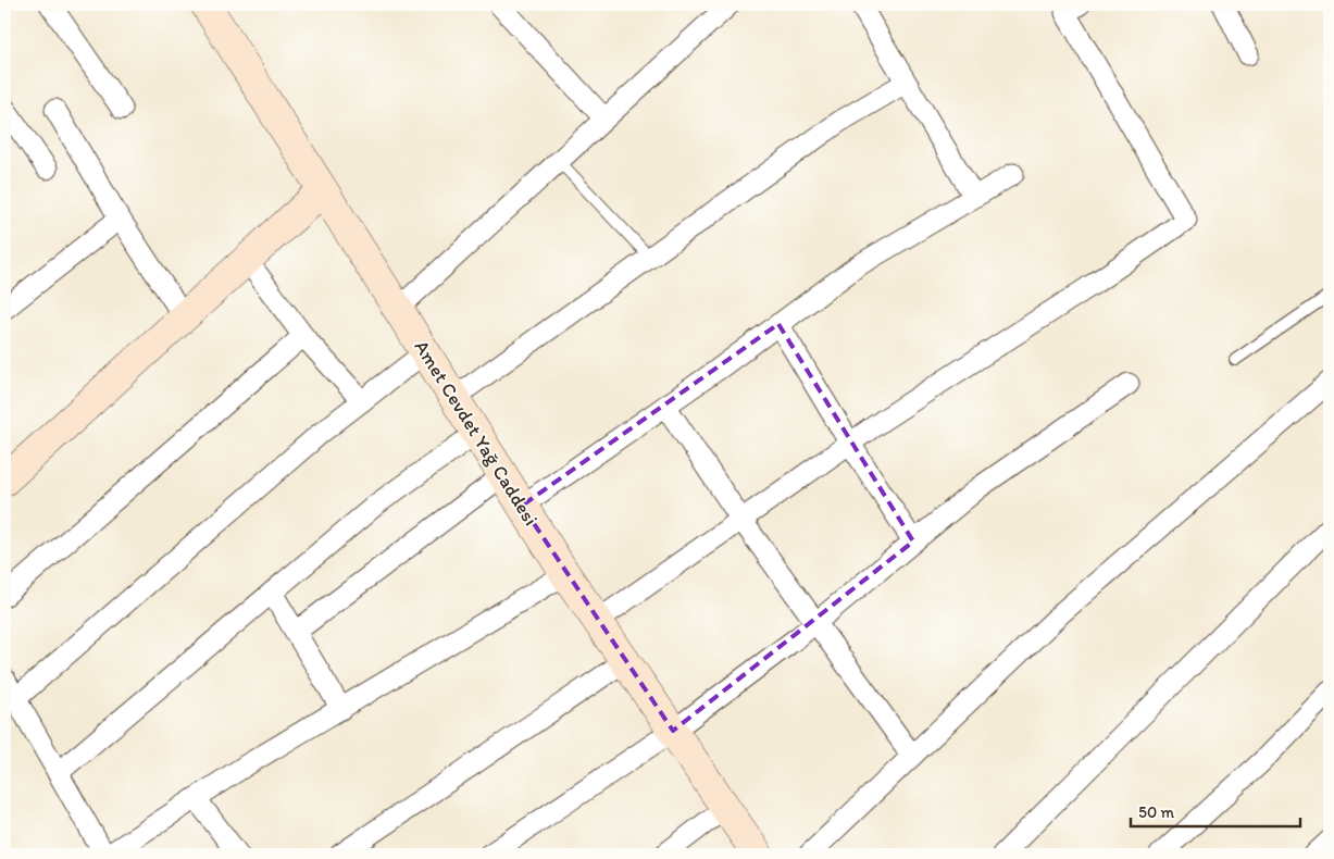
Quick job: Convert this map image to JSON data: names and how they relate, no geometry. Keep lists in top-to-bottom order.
{
  "streets": {
    "main road": ["Amet Cevdet Yağ Caddesi"]
  },
  "scale_bar": "50 m"
}
